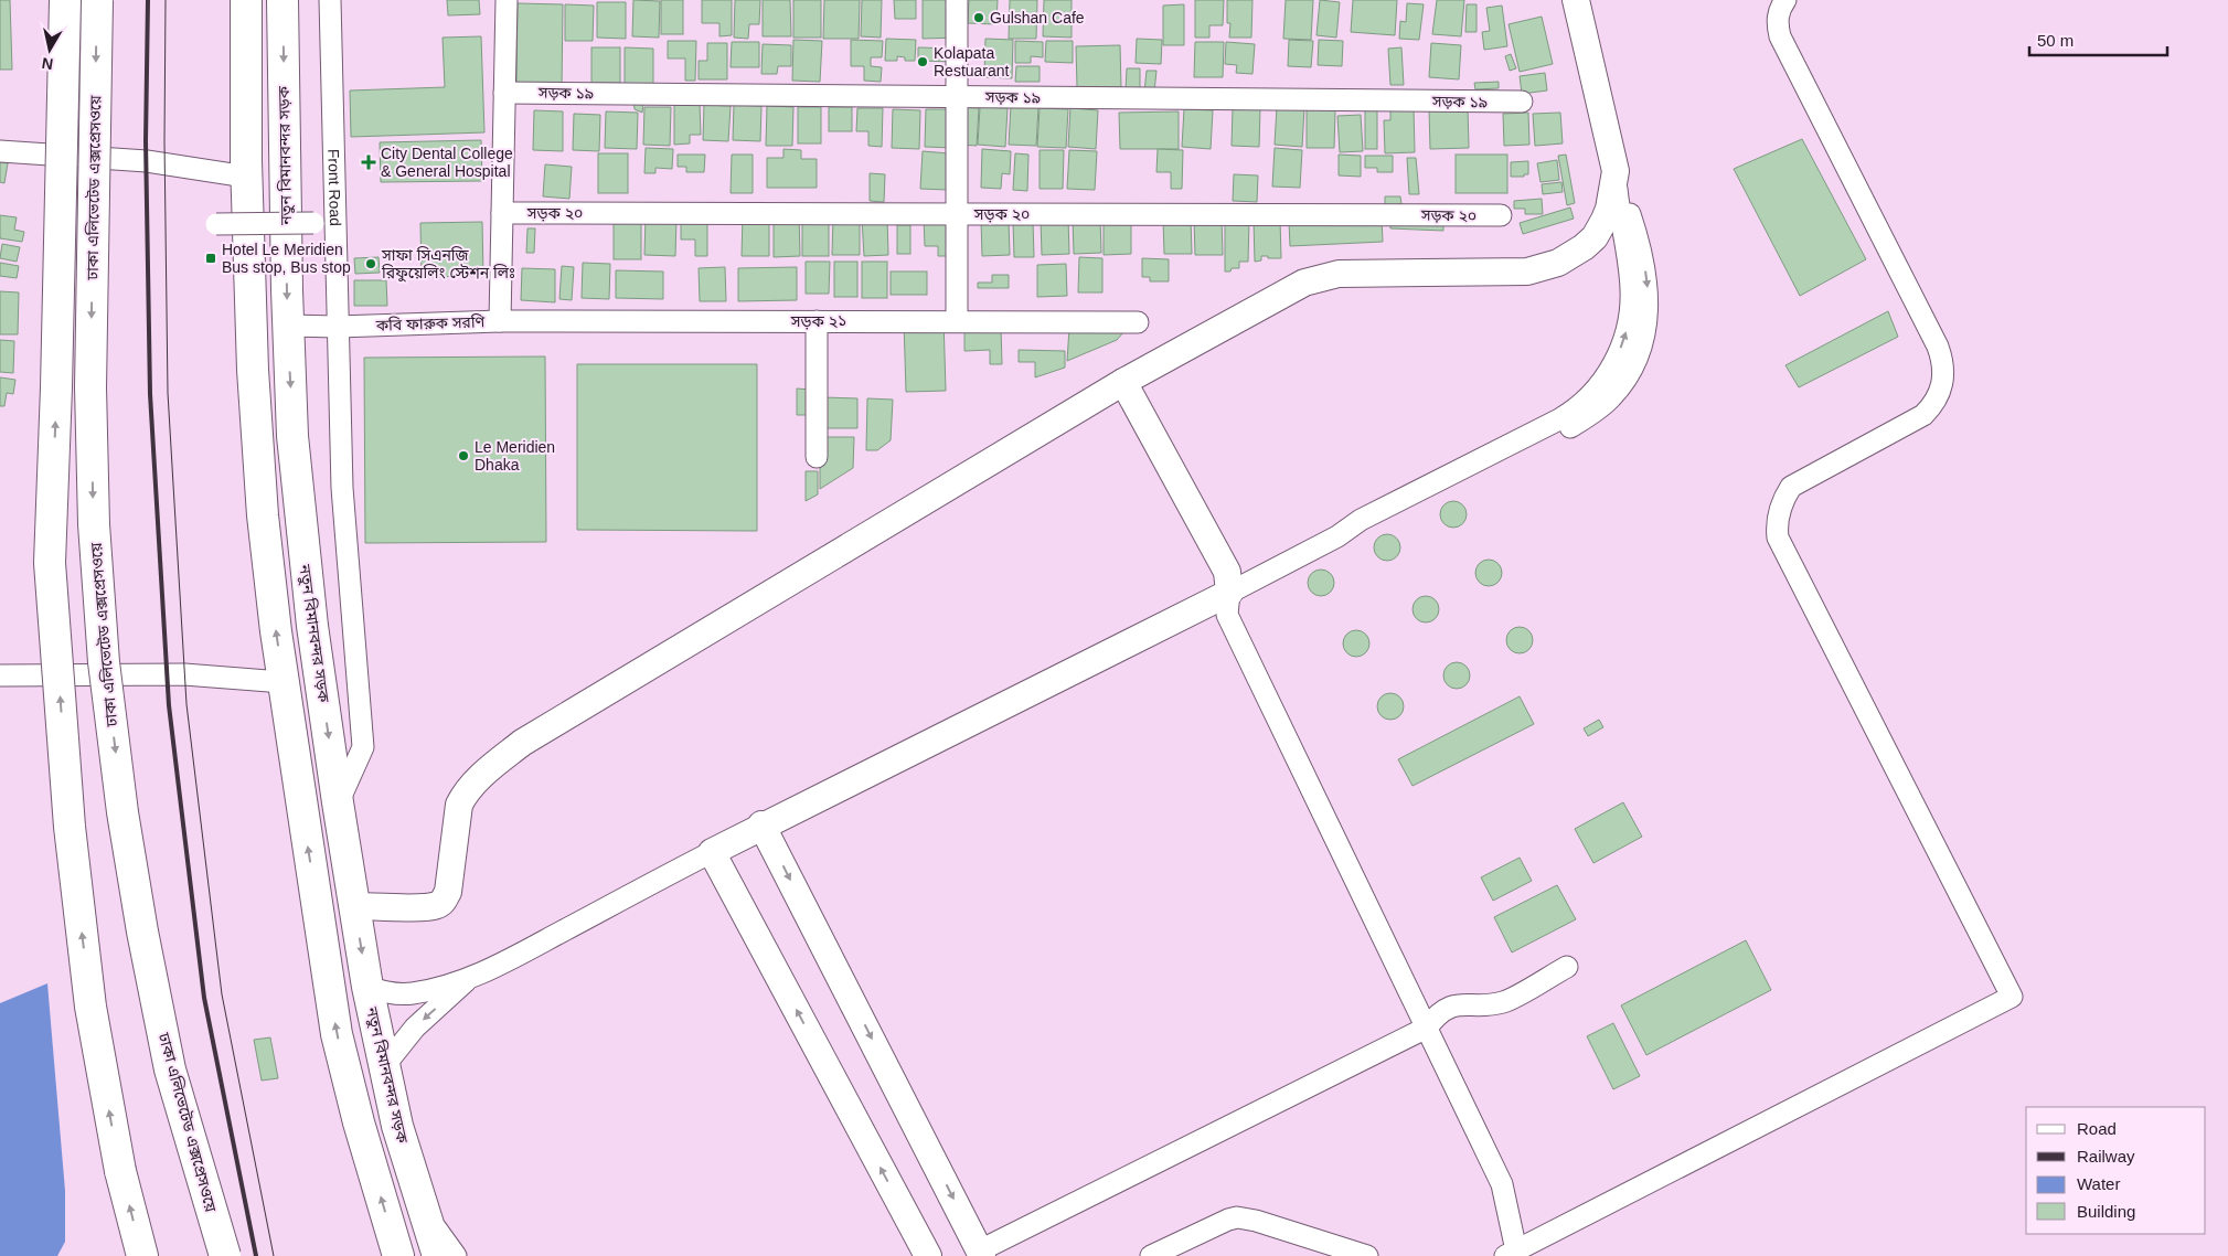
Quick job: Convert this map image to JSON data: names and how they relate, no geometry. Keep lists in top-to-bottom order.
{
  "streets": {
    "highway": ["নতুন বিমানবন্দর সড়ক", "ঢাকা এলিভেটেড এক্সপ্রেসওয়ে"],
    "street": [
      "সড়ক ১৯",
      "Front Road",
      "সড়ক ২০",
      "সড়ক ২১",
      "কবি ফারুক সরণি"
    ]
  },
  "crossings": [
    ["সড়ক ১৯", "কবি ফারুক সরণি"],
    ["নতুন বিমানবন্দর সড়ক", "Front Road"],
    ["Front Road", "কবি ফারুক সরণি"],
    ["সড়ক ২০", "কবি ফারুক সরণি"],
    ["সড়ক ২১", "কবি ফারুক সরণি"]
  ],
  "places": {
    "other": [
      "Gulshan Cafe",
      "Kolapata Restuarant",
      "সাফা সিএনজি রিফুয়েলিং স্টেশন লিঃ",
      "Le Meridien Dhaka"
    ],
    "health": ["City Dental College & General Hospital"],
    "transit": ["Hotel Le Meridien Bus stop, Bus stop"]
  },
  "legend": [
    "Road",
    "Railway",
    "Water",
    "Building"
  ],
  "scale_bar": "50 m",
  "north": "bottom"
}
